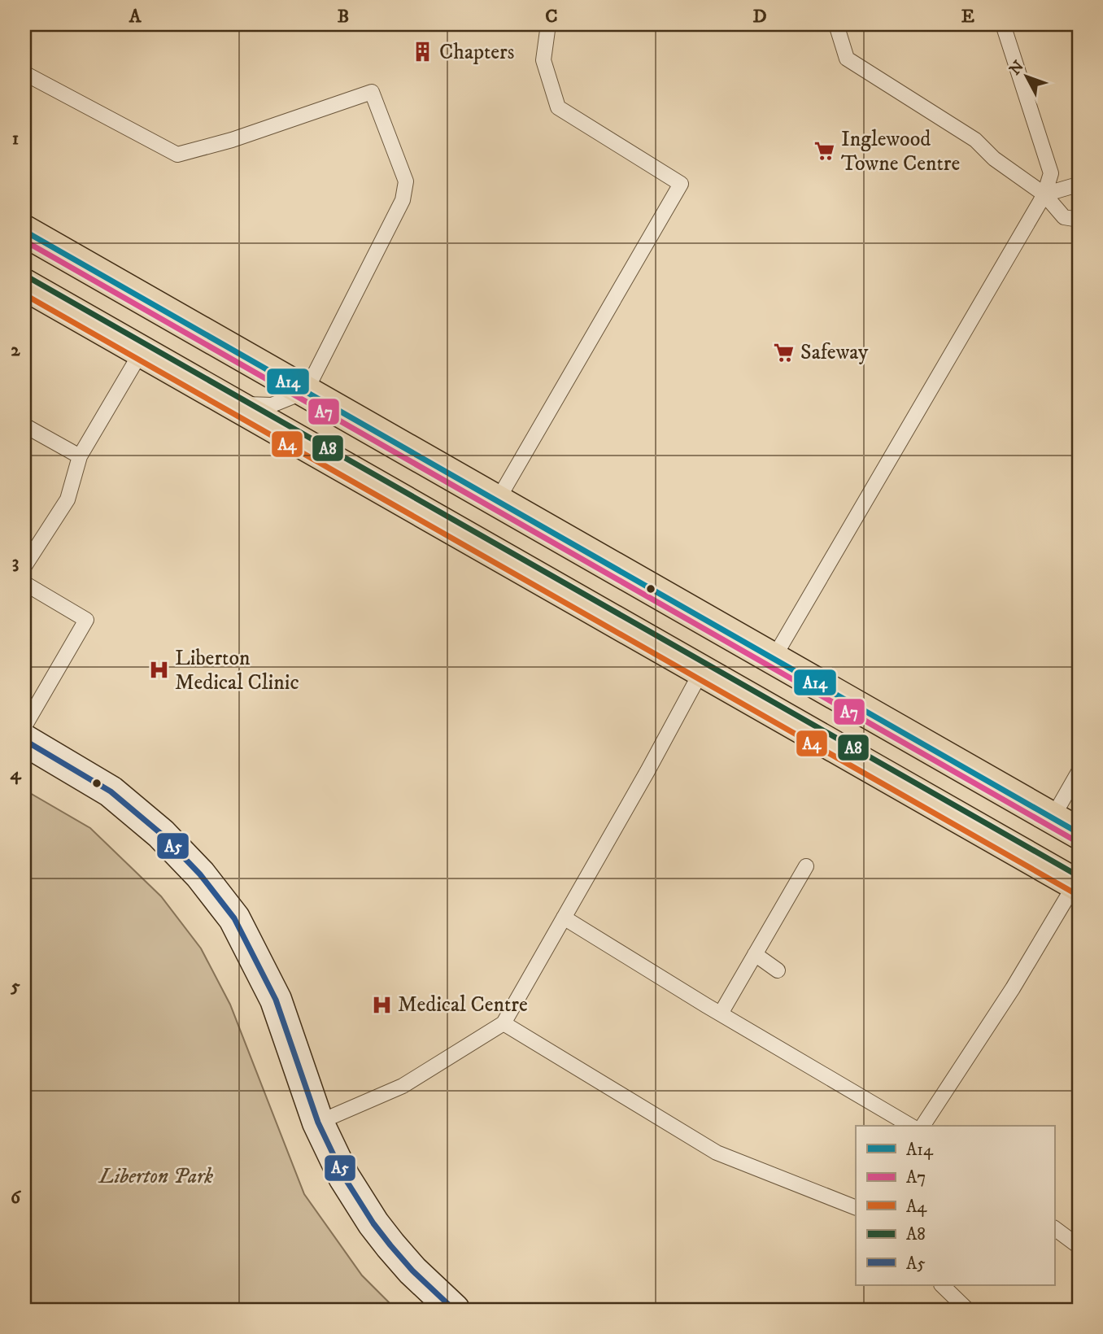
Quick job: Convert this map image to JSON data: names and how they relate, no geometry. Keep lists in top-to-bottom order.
{
  "parks": ["Liberton Park"],
  "places": {
    "building": ["Chapters"],
    "supermarket": ["Inglewood Towne Centre", "Safeway"],
    "hospital": ["Liberton Medical Clinic", "Medical Centre"]
  },
  "lines": [
    "transit line A14",
    "transit line A7",
    "transit line A8",
    "transit line A4",
    "transit line A5"
  ],
  "legend": [
    "A14",
    "A7",
    "A4",
    "A8",
    "A5"
  ],
  "north": "top left",
  "grid": {
    "columns": [
      "A",
      "B",
      "C",
      "D",
      "E"
    ],
    "rows": [
      "1",
      "2",
      "3",
      "4",
      "5",
      "6"
    ]
  }
}
